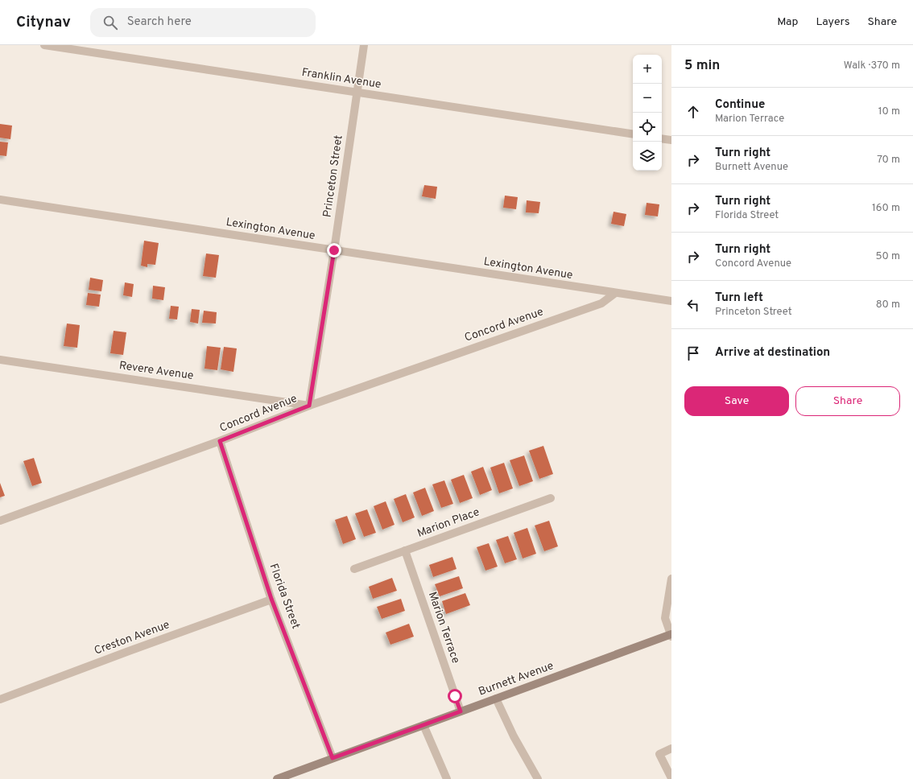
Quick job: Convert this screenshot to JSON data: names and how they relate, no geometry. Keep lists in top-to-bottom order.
{
  "streets": {
    "street": [
      "Franklin Avenue",
      "Princeton Street",
      "Lexington Avenue",
      "Concord Avenue",
      "Revere Avenue",
      "Marion Place",
      "Florida Street",
      "Marion Terrace",
      "Creston Avenue",
      "Burnett Avenue"
    ]
  },
  "crossings": [
    ["Franklin Avenue", "Princeton Street"],
    ["Princeton Street", "Lexington Avenue"],
    ["Princeton Street", "Concord Avenue"],
    ["Princeton Street", "Revere Avenue"],
    ["Lexington Avenue", "Concord Avenue"],
    ["Concord Avenue", "Revere Avenue"],
    ["Concord Avenue", "Florida Street"],
    ["Marion Place", "Marion Terrace"],
    ["Florida Street", "Creston Avenue"],
    ["Florida Street", "Burnett Avenue"],
    ["Marion Terrace", "Burnett Avenue"]
  ],
  "page": {
    "header": "Citynav",
    "search": "Search here",
    "nav": ["Map", "Layers", "Share"],
    "heading": ["5 min", "Walk · 370 m"],
    "map_buttons": ["+", "−"],
    "list": [
      ["Continue", "Marion Terrace", "10 m"],
      ["Turn right", "Burnett Avenue", "70 m"],
      ["Turn right", "Florida Street", "160 m"],
      ["Turn right", "Concord Avenue", "50 m"],
      ["Turn left", "Princeton Street", "80 m"],
      "Arrive at destination"
    ],
    "buttons": ["Save", "Share"]
  }
}
